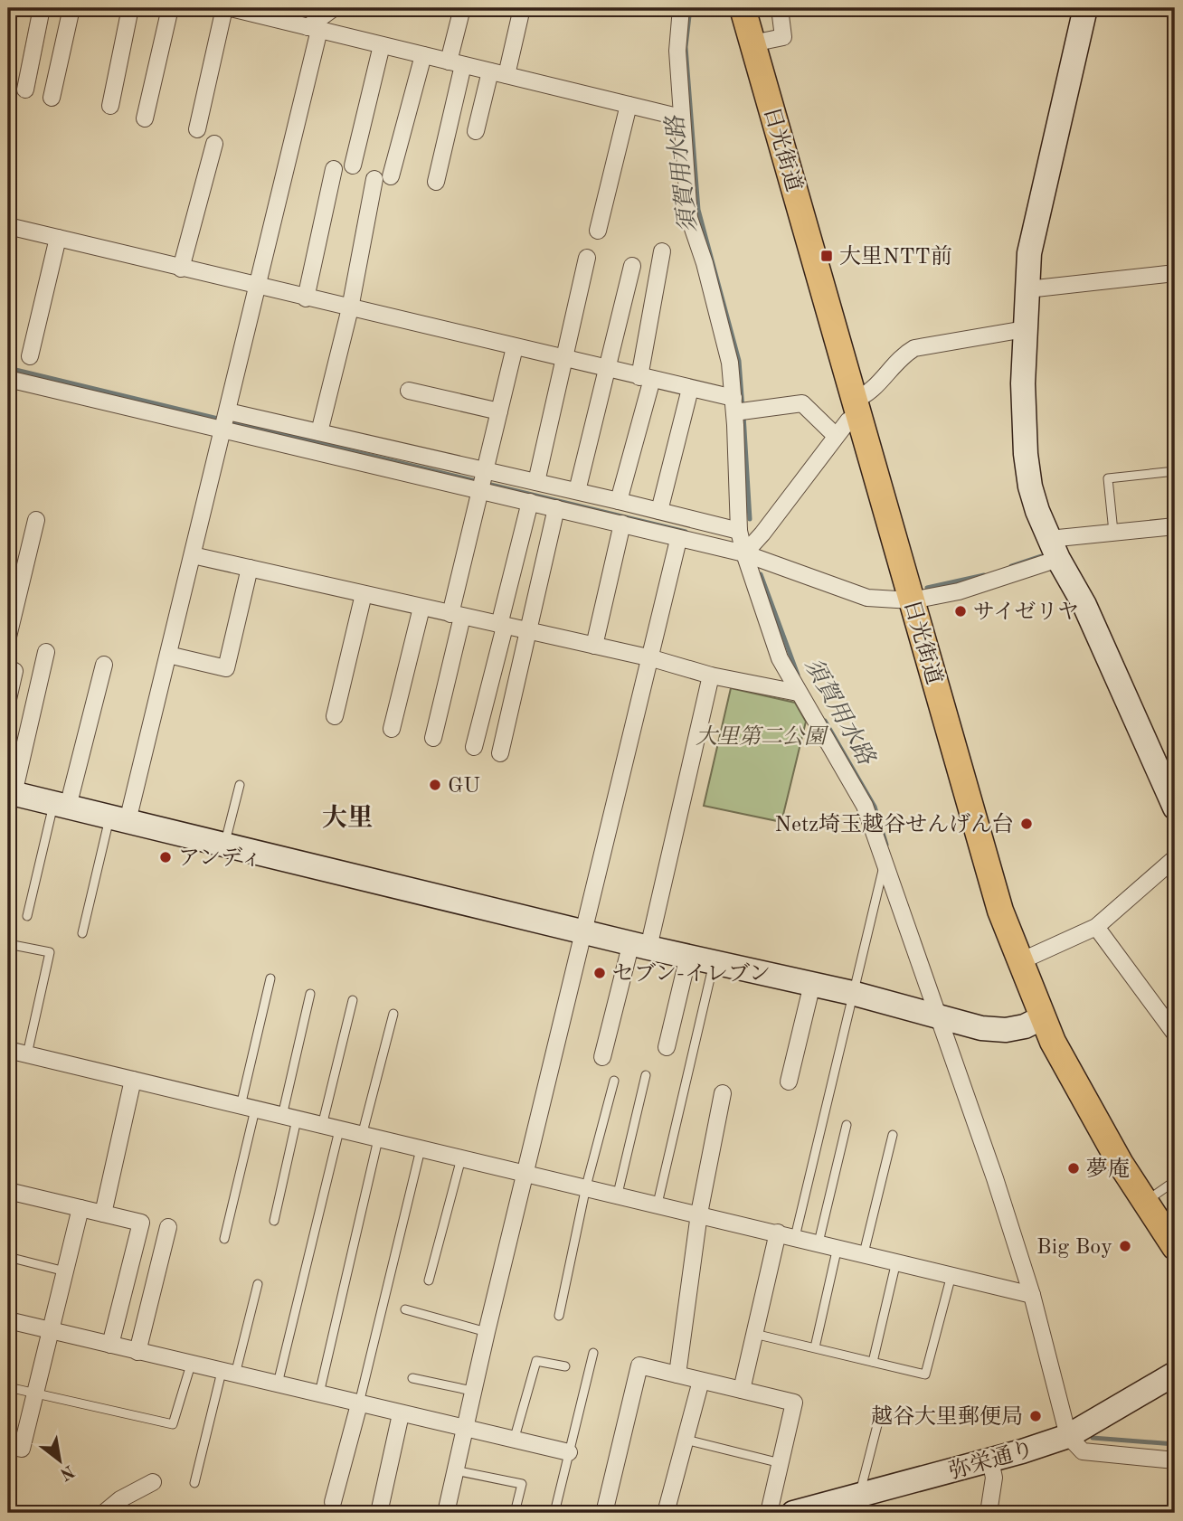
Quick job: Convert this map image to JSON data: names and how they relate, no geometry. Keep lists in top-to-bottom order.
{
  "streets": {
    "main road": ["日光街道"],
    "street": ["弥栄通り"]
  },
  "districts": ["大里"],
  "water": ["須賀用水路"],
  "parks": ["大里第二公園"],
  "places": {
    "transit": ["大里NTT前"],
    "other": [
      "サイゼリヤ",
      "GU",
      "Netz埼玉越谷せんげん台",
      "アンディ",
      "セブン-イレブン",
      "夢庵",
      "Big Boy",
      "越谷大里郵便局"
    ]
  },
  "north": "bottom right"
}
